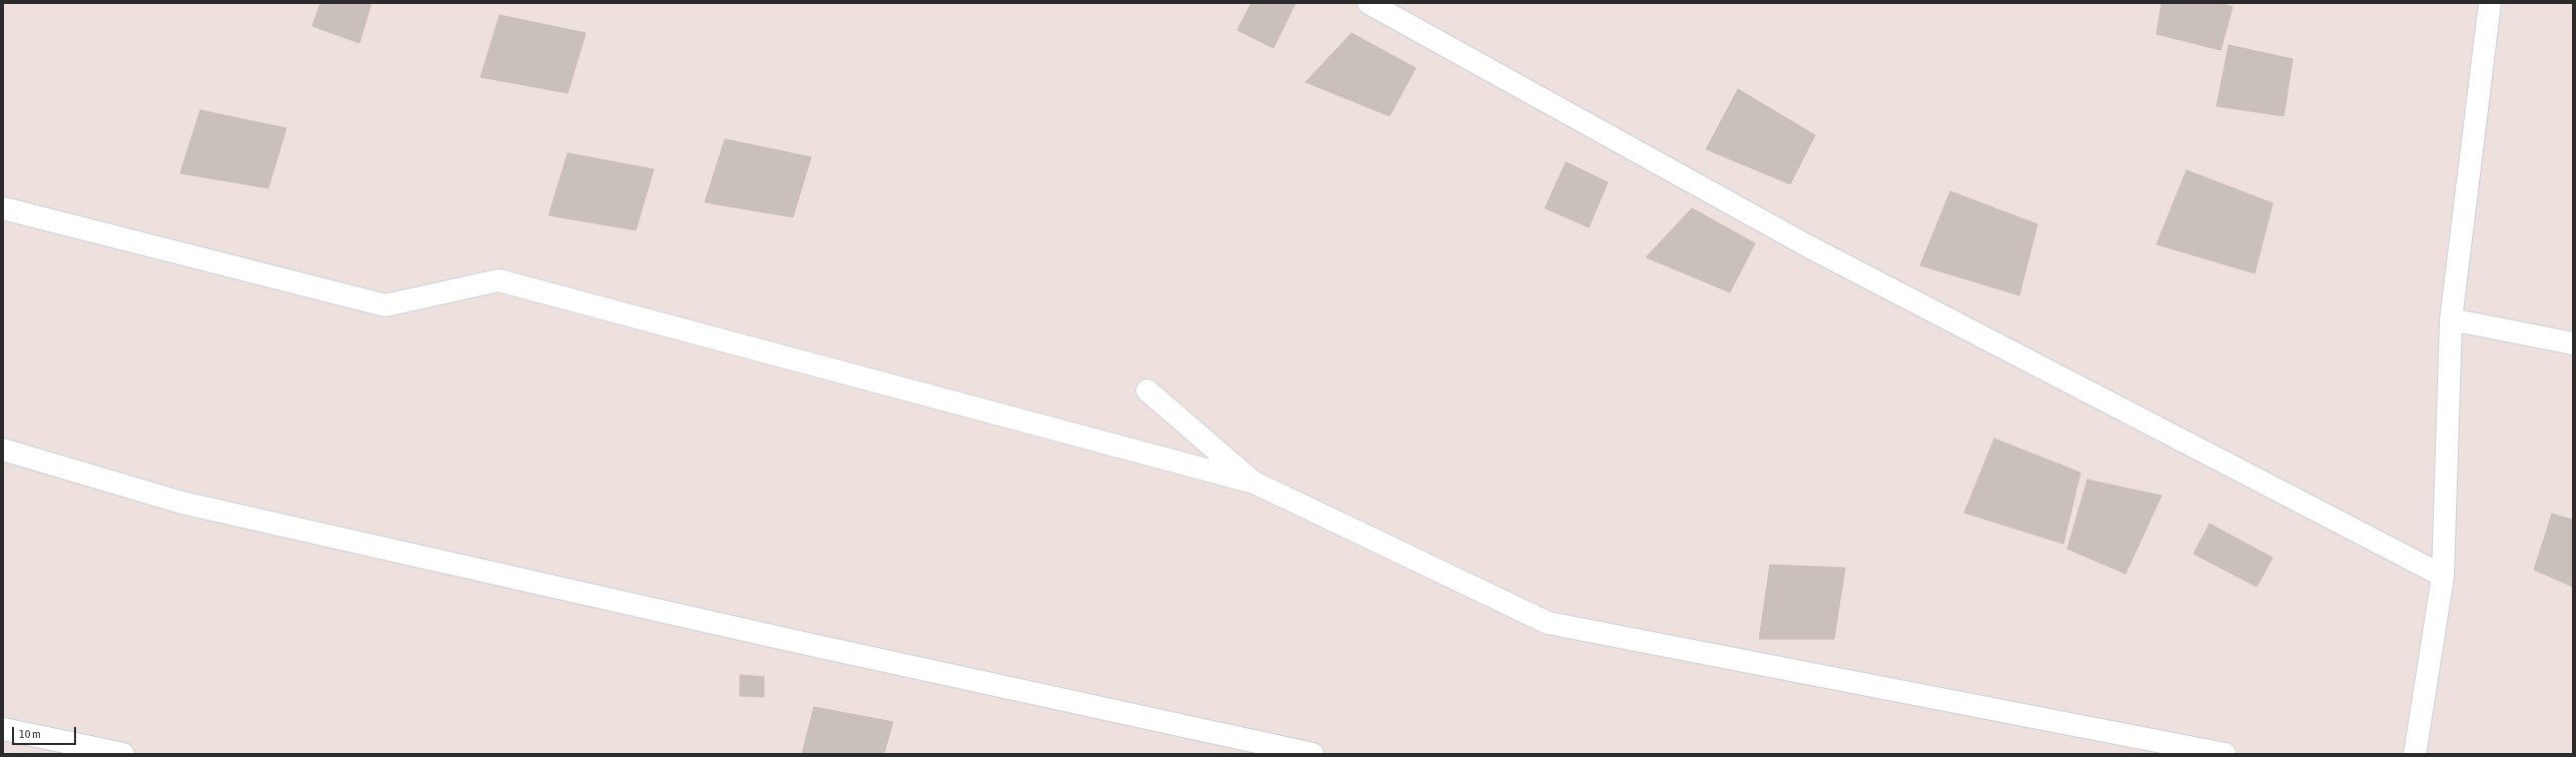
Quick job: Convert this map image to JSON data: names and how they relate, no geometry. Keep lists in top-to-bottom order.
{
  "scale_bar": "10 m"
}
